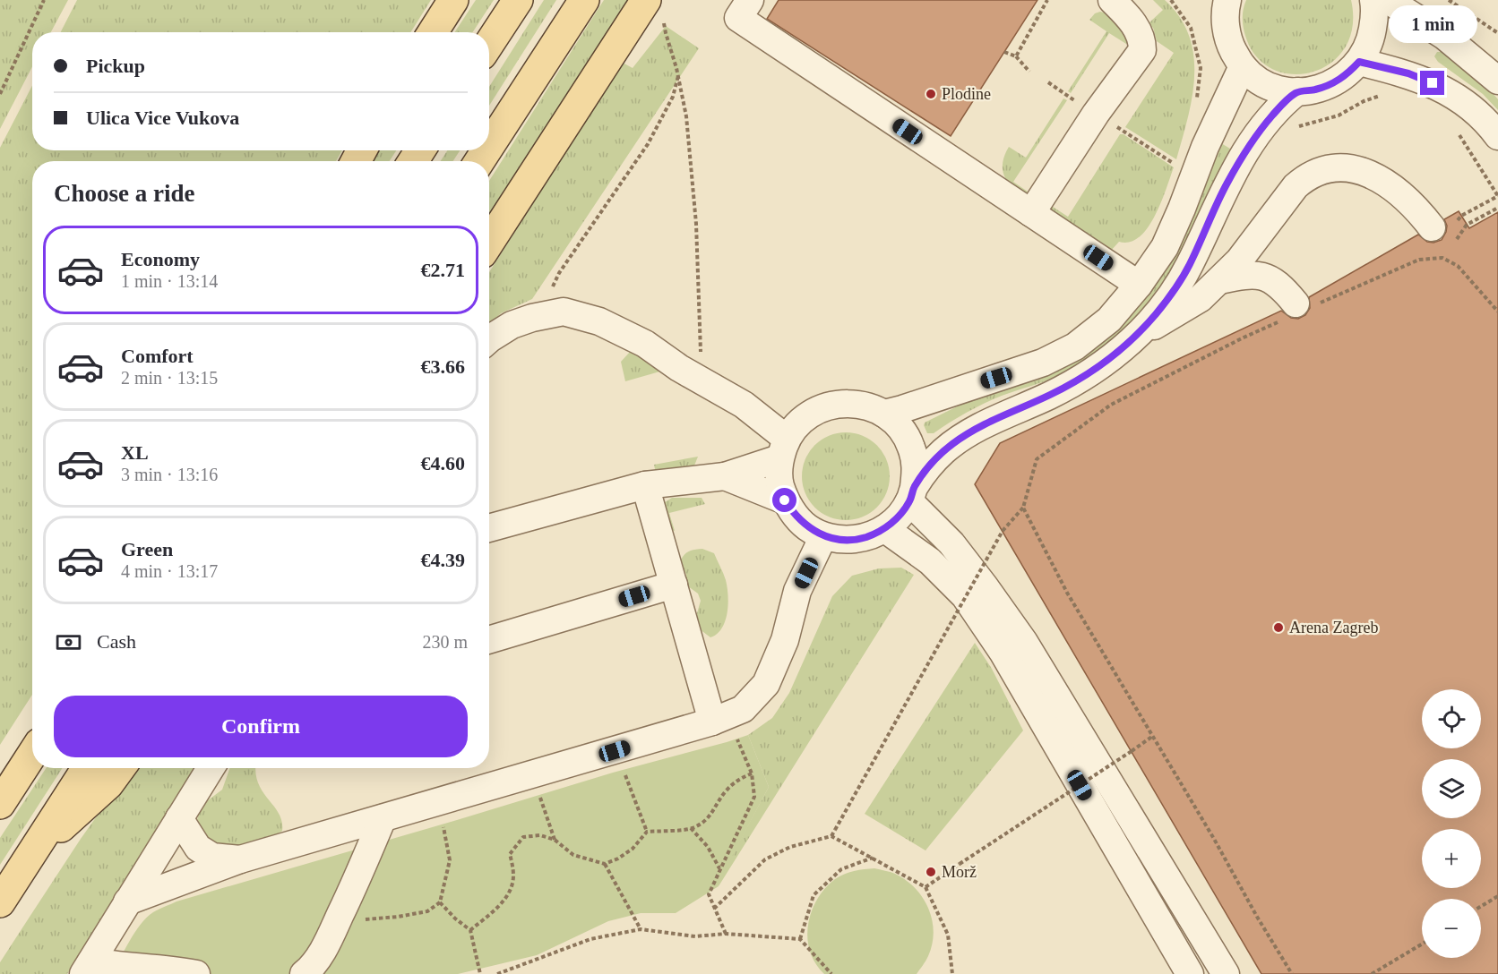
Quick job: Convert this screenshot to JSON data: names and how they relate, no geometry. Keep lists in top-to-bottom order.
{
  "places": ["Plodine", "Arena Zagreb", "Morž"],
  "page": {
    "bubble": "1 min",
    "banner": ["Pickup", "Ulica Vice Vukova"],
    "heading": "Choose a ride",
    "list": [
      {
        "name": "Economy",
        "note": "1 min · 13:14",
        "value": "€2.71"
      },
      {
        "name": "Comfort",
        "note": "2 min · 13:15",
        "value": "€3.66"
      },
      {
        "name": "XL",
        "note": "3 min · 13:16",
        "value": "€4.60"
      },
      {
        "name": "Green",
        "note": "4 min · 13:17",
        "value": "€4.39"
      }
    ],
    "pay": ["Cash", "230 m"],
    "buttons": "Confirm",
    "map_buttons": ["+", "−"]
  }
}
